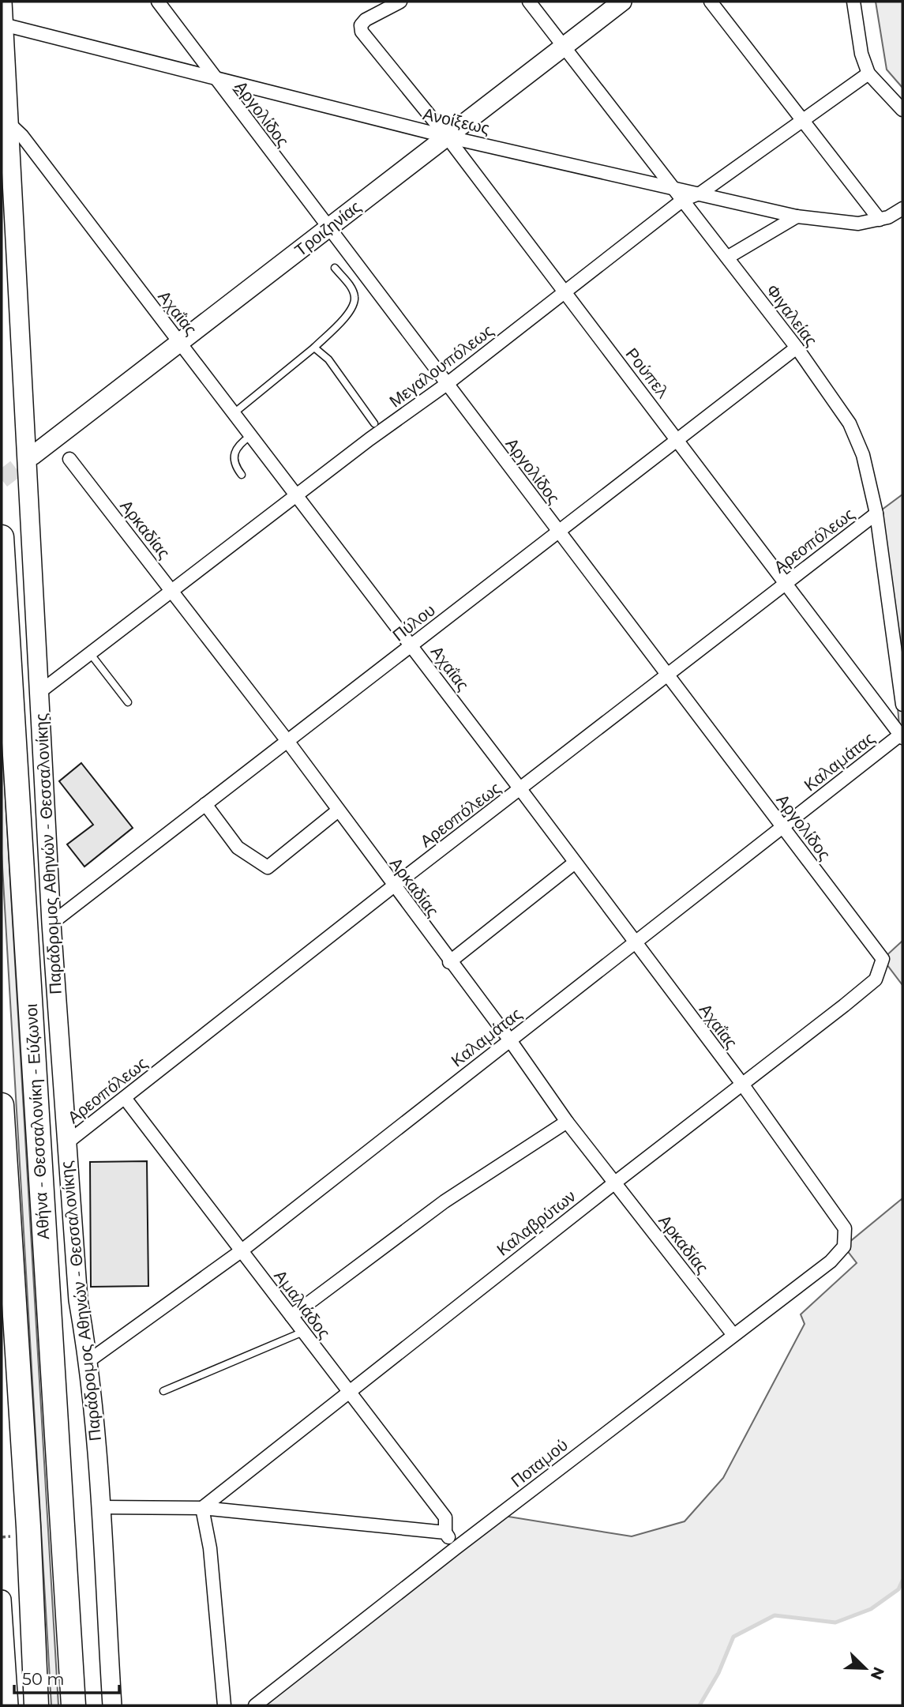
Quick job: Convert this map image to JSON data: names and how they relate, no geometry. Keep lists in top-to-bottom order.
{
  "streets": {
    "highway": ["Αθήνα - Θεσσαλονίκη - Εύζωνοι"],
    "main road": ["Τροιζηνίας", "Παράδρομος Αθηνών - Θεσσαλονίκης"],
    "street": [
      "Αργολίδος",
      "Ανοίξεως",
      "Αχαΐας",
      "Φιγαλείας",
      "Μεγαλουπόλεως",
      "Ρούπελ",
      "Αρκαδίας",
      "Αρεοπόλεως",
      "Πύλου",
      "Καλαμάτας",
      "Καλαβρύτων",
      "Αμαλιάδος",
      "Ποταμού"
    ]
  },
  "crossings": [
    ["Αργολίδος", "Ανοίξεως"],
    ["Αργολίδος", "Τροιζηνίας"],
    ["Αργολίδος", "Μεγαλουπόλεως"],
    ["Αργολίδος", "Αρεοπόλεως"],
    ["Αργολίδος", "Πύλου"],
    ["Αργολίδος", "Καλαμάτας"],
    ["Αργολίδος", "Καλαβρύτων"],
    ["Ανοίξεως", "Τροιζηνίας"],
    ["Ανοίξεως", "Φιγαλείας"],
    ["Ανοίξεως", "Μεγαλουπόλεως"],
    ["Ανοίξεως", "Ρούπελ"],
    ["Ανοίξεως", "Παράδρομος Αθηνών - Θεσσαλονίκης"],
    ["Τροιζηνίας", "Αχαΐας"],
    ["Τροιζηνίας", "Φιγαλείας"],
    ["Τροιζηνίας", "Ρούπελ"],
    ["Αχαΐας", "Μεγαλουπόλεως"],
    ["Αχαΐας", "Αρεοπόλεως"],
    ["Αχαΐας", "Πύλου"],
    ["Αχαΐας", "Καλαμάτας"],
    ["Αχαΐας", "Παράδρομος Αθηνών - Θεσσαλονίκης"],
    ["Αχαΐας", "Καλαβρύτων"],
    ["Αχαΐας", "Ποταμού"],
    ["Φιγαλείας", "Μεγαλουπόλεως"],
    ["Φιγαλείας", "Αρεοπόλεως"],
    ["Φιγαλείας", "Πύλου"],
    ["Μεγαλουπόλεως", "Ρούπελ"],
    ["Μεγαλουπόλεως", "Αρκαδίας"],
    ["Μεγαλουπόλεως", "Παράδρομος Αθηνών - Θεσσαλονίκης"],
    ["Ρούπελ", "Αρεοπόλεως"],
    ["Ρούπελ", "Πύλου"],
    ["Ρούπελ", "Καλαμάτας"],
    ["Αρκαδίας", "Αρεοπόλεως"],
    ["Αρκαδίας", "Πύλου"],
    ["Αρκαδίας", "Καλαμάτας"],
    ["Αρκαδίας", "Καλαβρύτων"],
    ["Αρκαδίας", "Ποταμού"],
    ["Αρεοπόλεως", "Παράδρομος Αθηνών - Θεσσαλονίκης"],
    ["Αρεοπόλεως", "Αμαλιάδος"],
    ["Πύλου", "Παράδρομος Αθηνών - Θεσσαλονίκης"],
    ["Καλαμάτας", "Παράδρομος Αθηνών - Θεσσαλονίκης"],
    ["Καλαμάτας", "Αμαλιάδος"],
    ["Καλαβρύτων", "Αμαλιάδος"],
    ["Αμαλιάδος", "Ποταμού"]
  ],
  "scale_bar": "50 m",
  "north": "bottom right"
}
